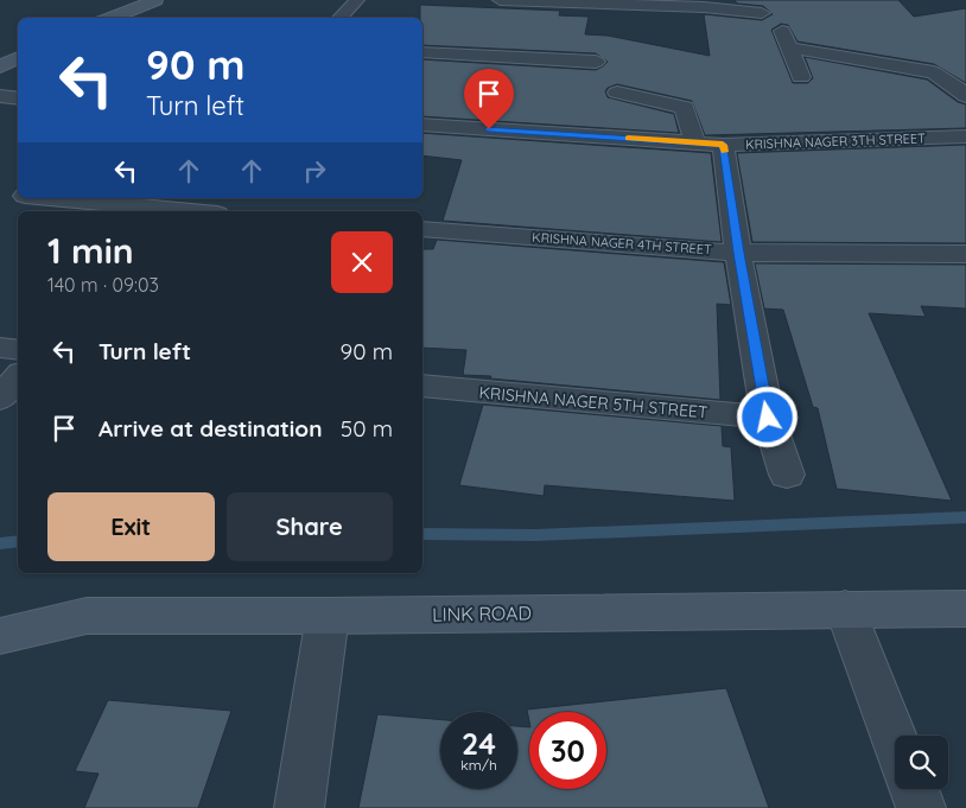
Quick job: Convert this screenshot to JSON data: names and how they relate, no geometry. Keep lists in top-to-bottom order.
{
  "streets": {
    "street": [
      "KRISHNA NAGER 3TH STREET",
      "KRISHNA NAGER 4TH STREET",
      "KRISHNA NAGER 5TH STREET",
      "LINK ROAD"
    ]
  },
  "page": {
    "turn": ["90 m", "Turn left"],
    "heading": ["1 min", "140 m · 09:03"],
    "list": [
      {
        "name": "Turn left",
        "value": "90 m"
      },
      {
        "name": "Arrive at destination",
        "value": "50 m"
      }
    ],
    "buttons": ["Exit", "Share"],
    "speed": "24 km/h",
    "limit": "30"
  }
}
